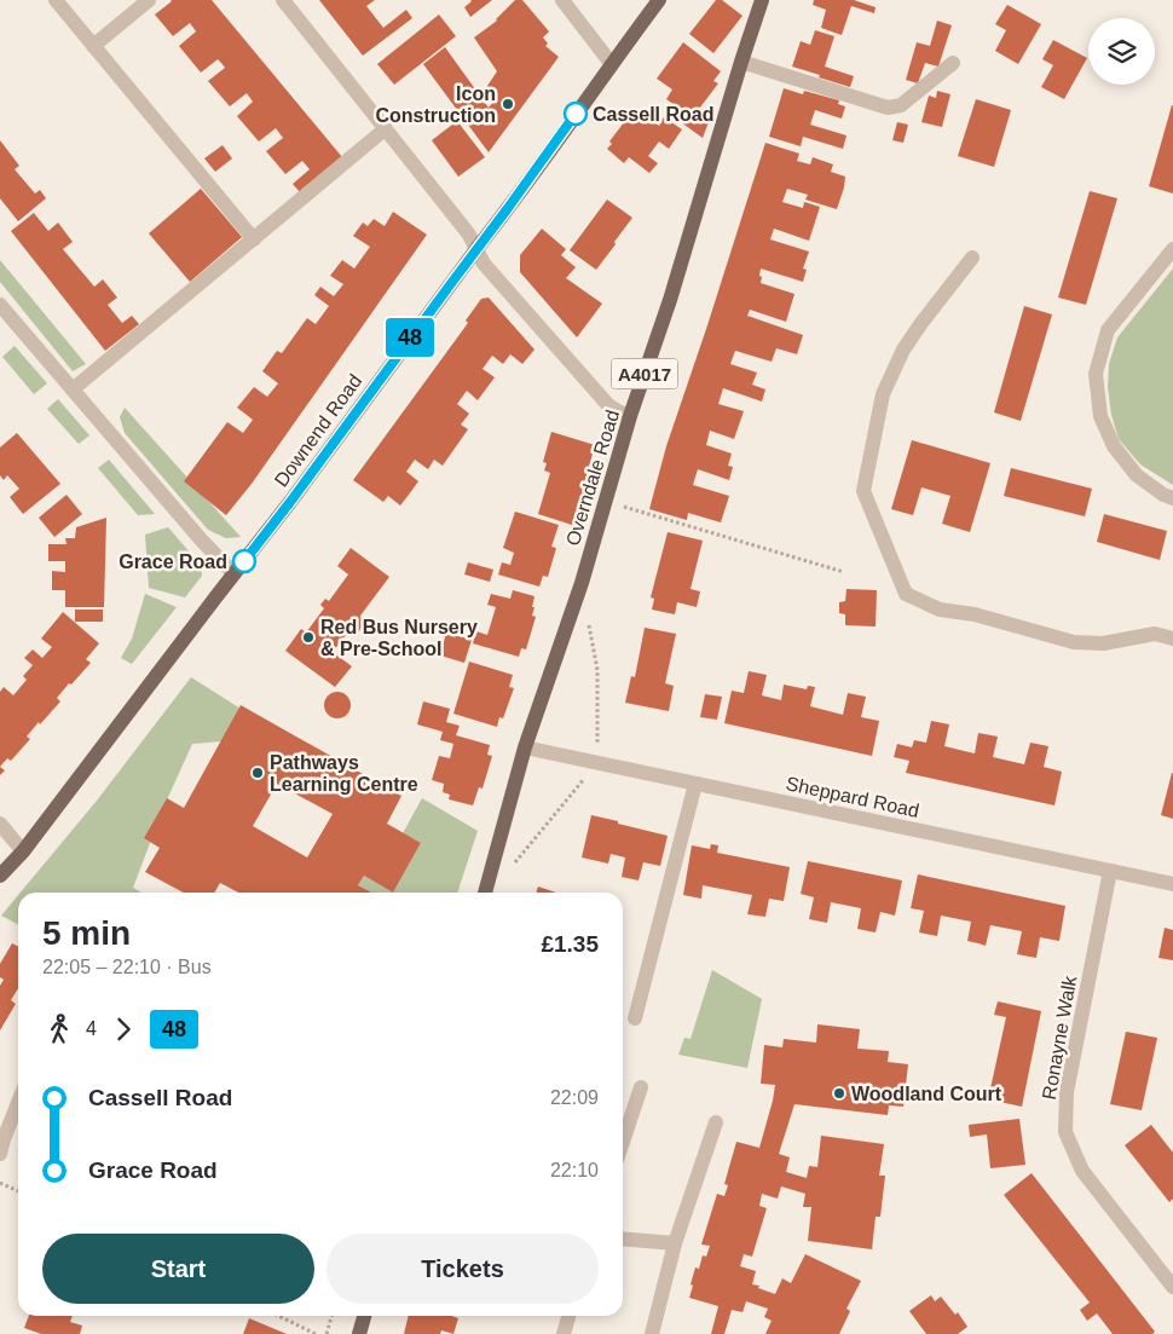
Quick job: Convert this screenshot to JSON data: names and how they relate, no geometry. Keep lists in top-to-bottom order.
{
  "streets": {
    "main road": ["A4017", "Downend Road", "Overndale Road"],
    "street": ["Sheppard Road", "Ronayne Walk"]
  },
  "crossings": [
    ["Overndale Road", "Sheppard Road"],
    ["Sheppard Road", "Ronayne Walk"]
  ],
  "places": [
    "Icon Construction",
    "Cassell Road",
    "Grace Road",
    "Red Bus Nursery & Pre-School",
    "Pathways Learning Centre",
    "Woodland Court"
  ],
  "lines": ["bus line 48"],
  "page": {
    "on_map": "48",
    "heading": ["5 min", "22:05 – 22:10 · Bus", "£1.35"],
    "legs": ["4", "48"],
    "list": [
      {
        "name": "Cassell Road",
        "value": "22:09"
      },
      {
        "name": "Grace Road",
        "value": "22:10"
      }
    ],
    "buttons": ["Start", "Tickets"]
  }
}
